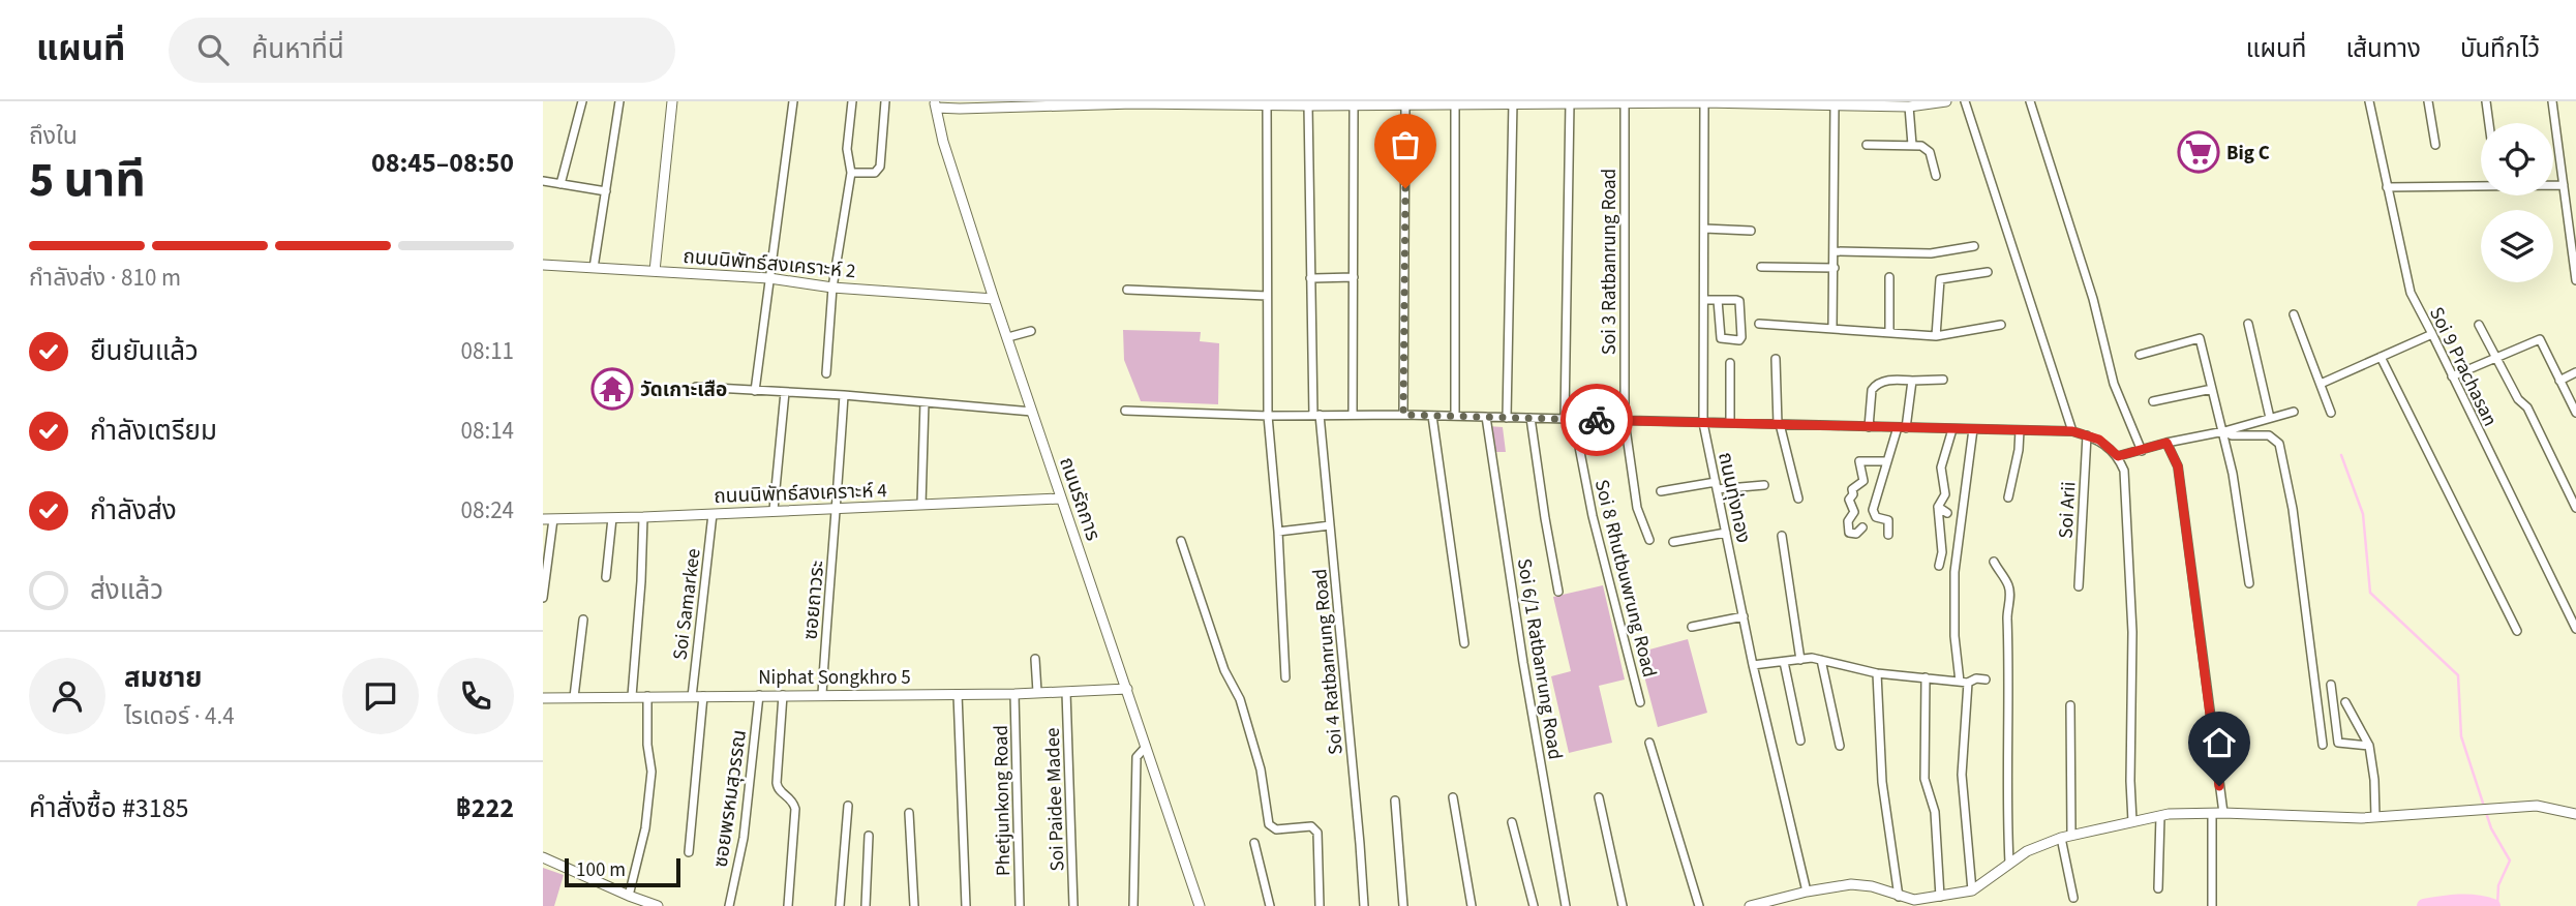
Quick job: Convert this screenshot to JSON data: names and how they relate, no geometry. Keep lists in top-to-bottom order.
{
  "streets": {
    "street": [
      "Soi 3 Ratbanrung Road",
      "ถนนนิพัทธ์สงเคราะห์ 2",
      "Soi 9 Prachasan",
      "ถนนนิพัทธ์สงเคราะห์ 4",
      "ถนนทุ่งทอง",
      "ถนนรัถการ",
      "Soi Arii",
      "Soi 8 Rhutbuwrung Road",
      "ซอยถาวระ",
      "Soi Samarkee",
      "Soi 6/1 Ratbanrung Road",
      "Soi 4 Ratbanrung Road",
      "Niphat Songkhro 5",
      "ซอยพรหมสุวรรณ",
      "Soi Paidee Madee",
      "Phetjunkong Road"
    ]
  },
  "crossings": [
    ["ถนนนิพัทธ์สงเคราะห์ 2", "ถนนรัถการ"],
    ["ถนนนิพัทธ์สงเคราะห์ 4", "ถนนรัถการ"],
    ["ถนนนิพัทธ์สงเคราะห์ 4", "ซอยถาวระ"],
    ["ถนนนิพัทธ์สงเคราะห์ 4", "Soi Samarkee"],
    ["ถนนรัถการ", "Niphat Songkhro 5"],
    ["ซอยถาวระ", "Niphat Songkhro 5"],
    ["Soi Samarkee", "Niphat Songkhro 5"],
    ["Niphat Songkhro 5", "ซอยพรหมสุวรรณ"],
    ["Niphat Songkhro 5", "Soi Paidee Madee"],
    ["Niphat Songkhro 5", "Phetjunkong Road"]
  ],
  "places": {
    "supermarket": ["Big C"],
    "temple": ["วัดเกาะเสือ"]
  },
  "scale_bar": "100 m",
  "page": {
    "header": "แผนที่",
    "search": "ค้นหาที่นี่",
    "nav": ["แผนที่", "เส้นทาง", "บันทึกไว้"],
    "heading": ["5 นาที", "ถึงใน", "08:45–08:50"],
    "panel": [
      "สมชาย",
      "ไรเดอร์ · 4.4",
      "คำสั่งซื้อ #3185",
      "฿222"
    ],
    "bar": "กำลังส่ง · 810 m",
    "list": [
      ["ยืนยันแล้ว", "08:11"],
      ["กำลังเตรียม", "08:14"],
      ["กำลังส่ง", "08:24"],
      "ส่งแล้ว"
    ],
    "scale": "100 m"
  }
}
